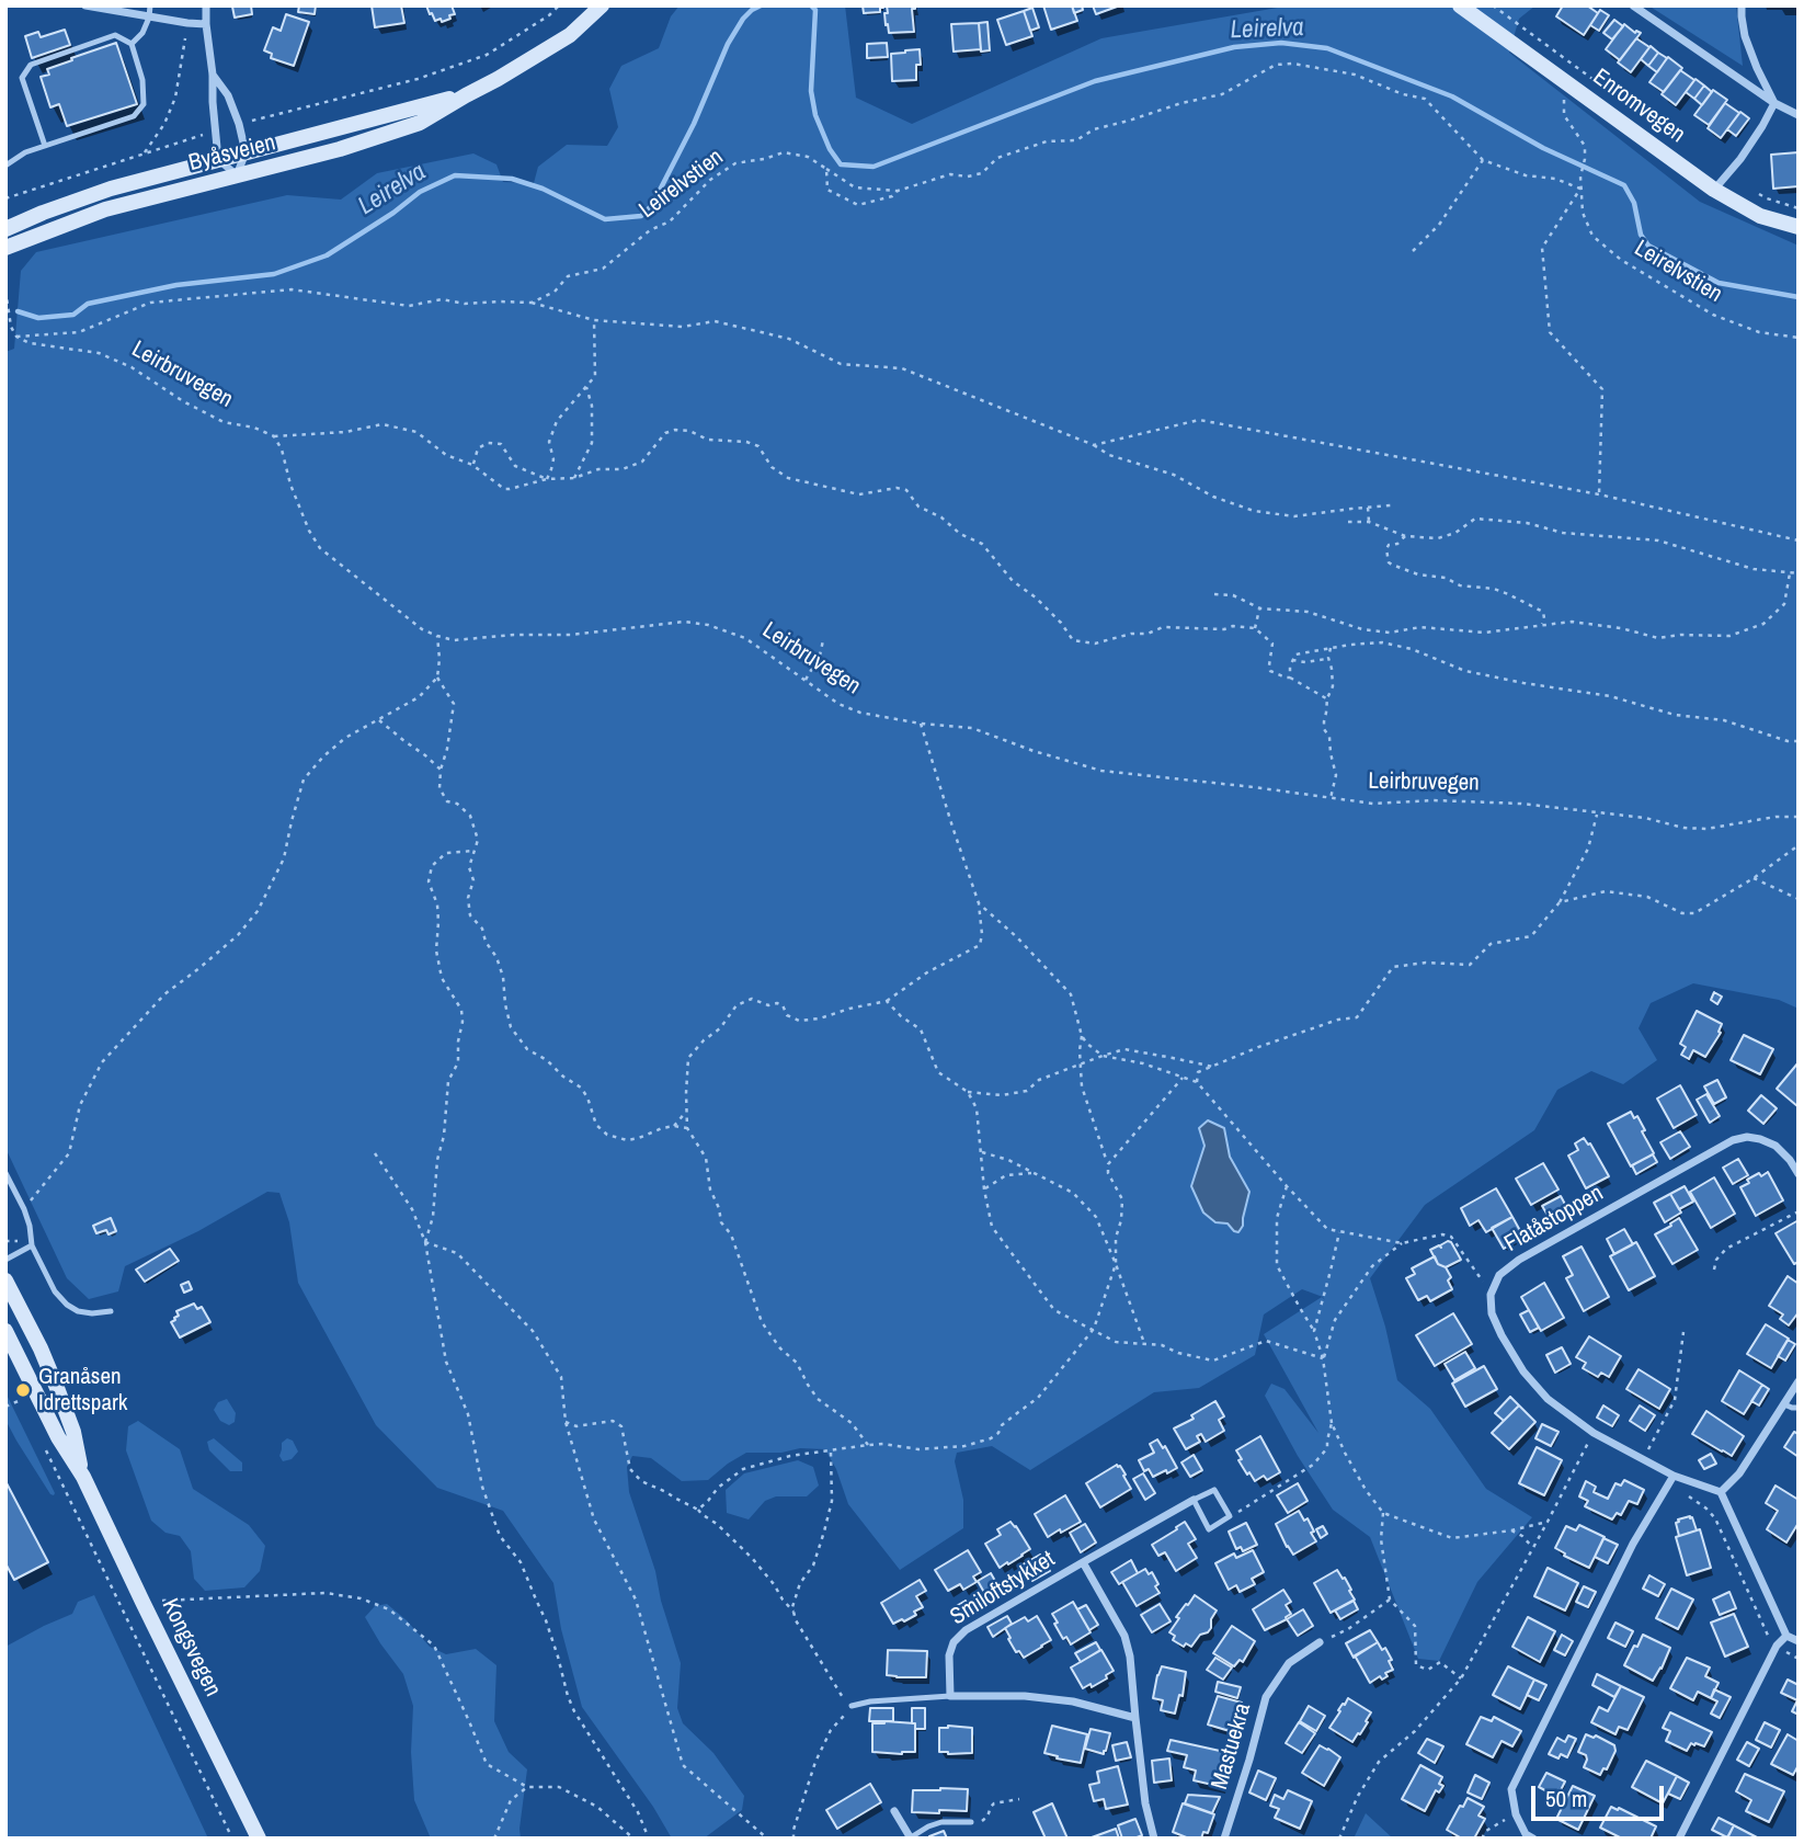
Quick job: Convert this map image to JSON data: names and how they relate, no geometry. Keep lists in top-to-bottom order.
{
  "streets": {
    "main road": ["Enromvegen", "Byåsveien", "Kongsvegen"],
    "street": ["Flatåstoppen", "Smiloftstykket", "Mastuekra"],
    "path": ["Leirelvstien", "Leirbruvegen"]
  },
  "crossings": [
    ["Enromvegen", "Leirelvstien"]
  ],
  "water": ["Leirelva"],
  "places": ["Granåsen Idrettspark"],
  "scale_bar": "50 m"
}
